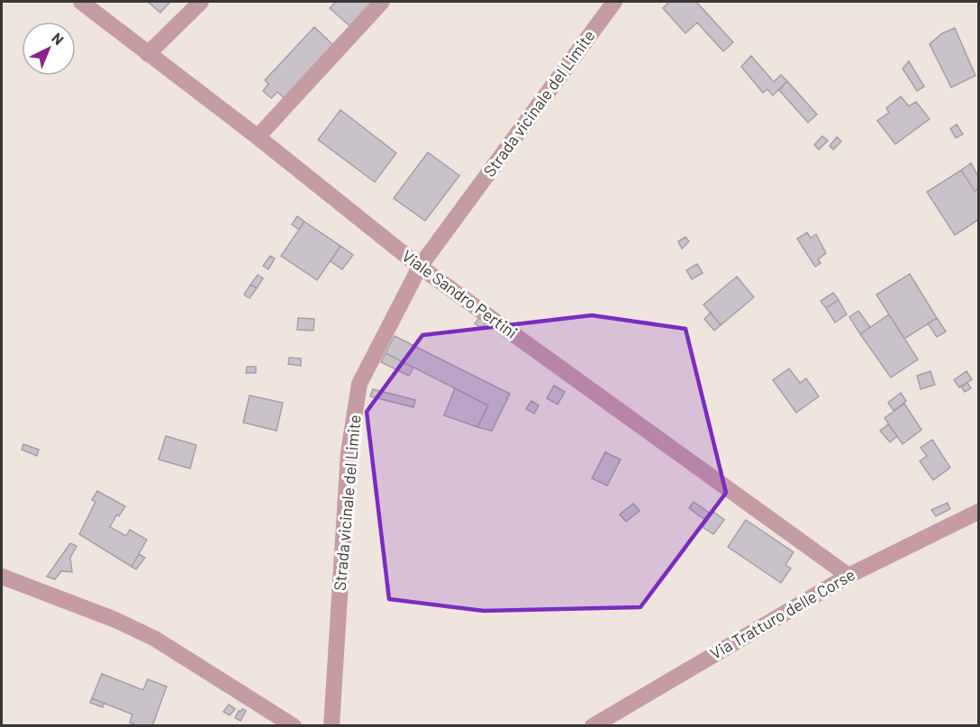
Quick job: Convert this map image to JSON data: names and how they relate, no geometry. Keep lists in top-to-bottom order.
{
  "streets": {
    "street": ["Strada vicinale del Limite", "Viale Sandro Pertini", "Via Tratturo delle Corse"]
  },
  "crossings": [
    ["Strada vicinale del Limite", "Viale Sandro Pertini"],
    ["Viale Sandro Pertini", "Via Tratturo delle Corse"]
  ],
  "north": "top right"
}
